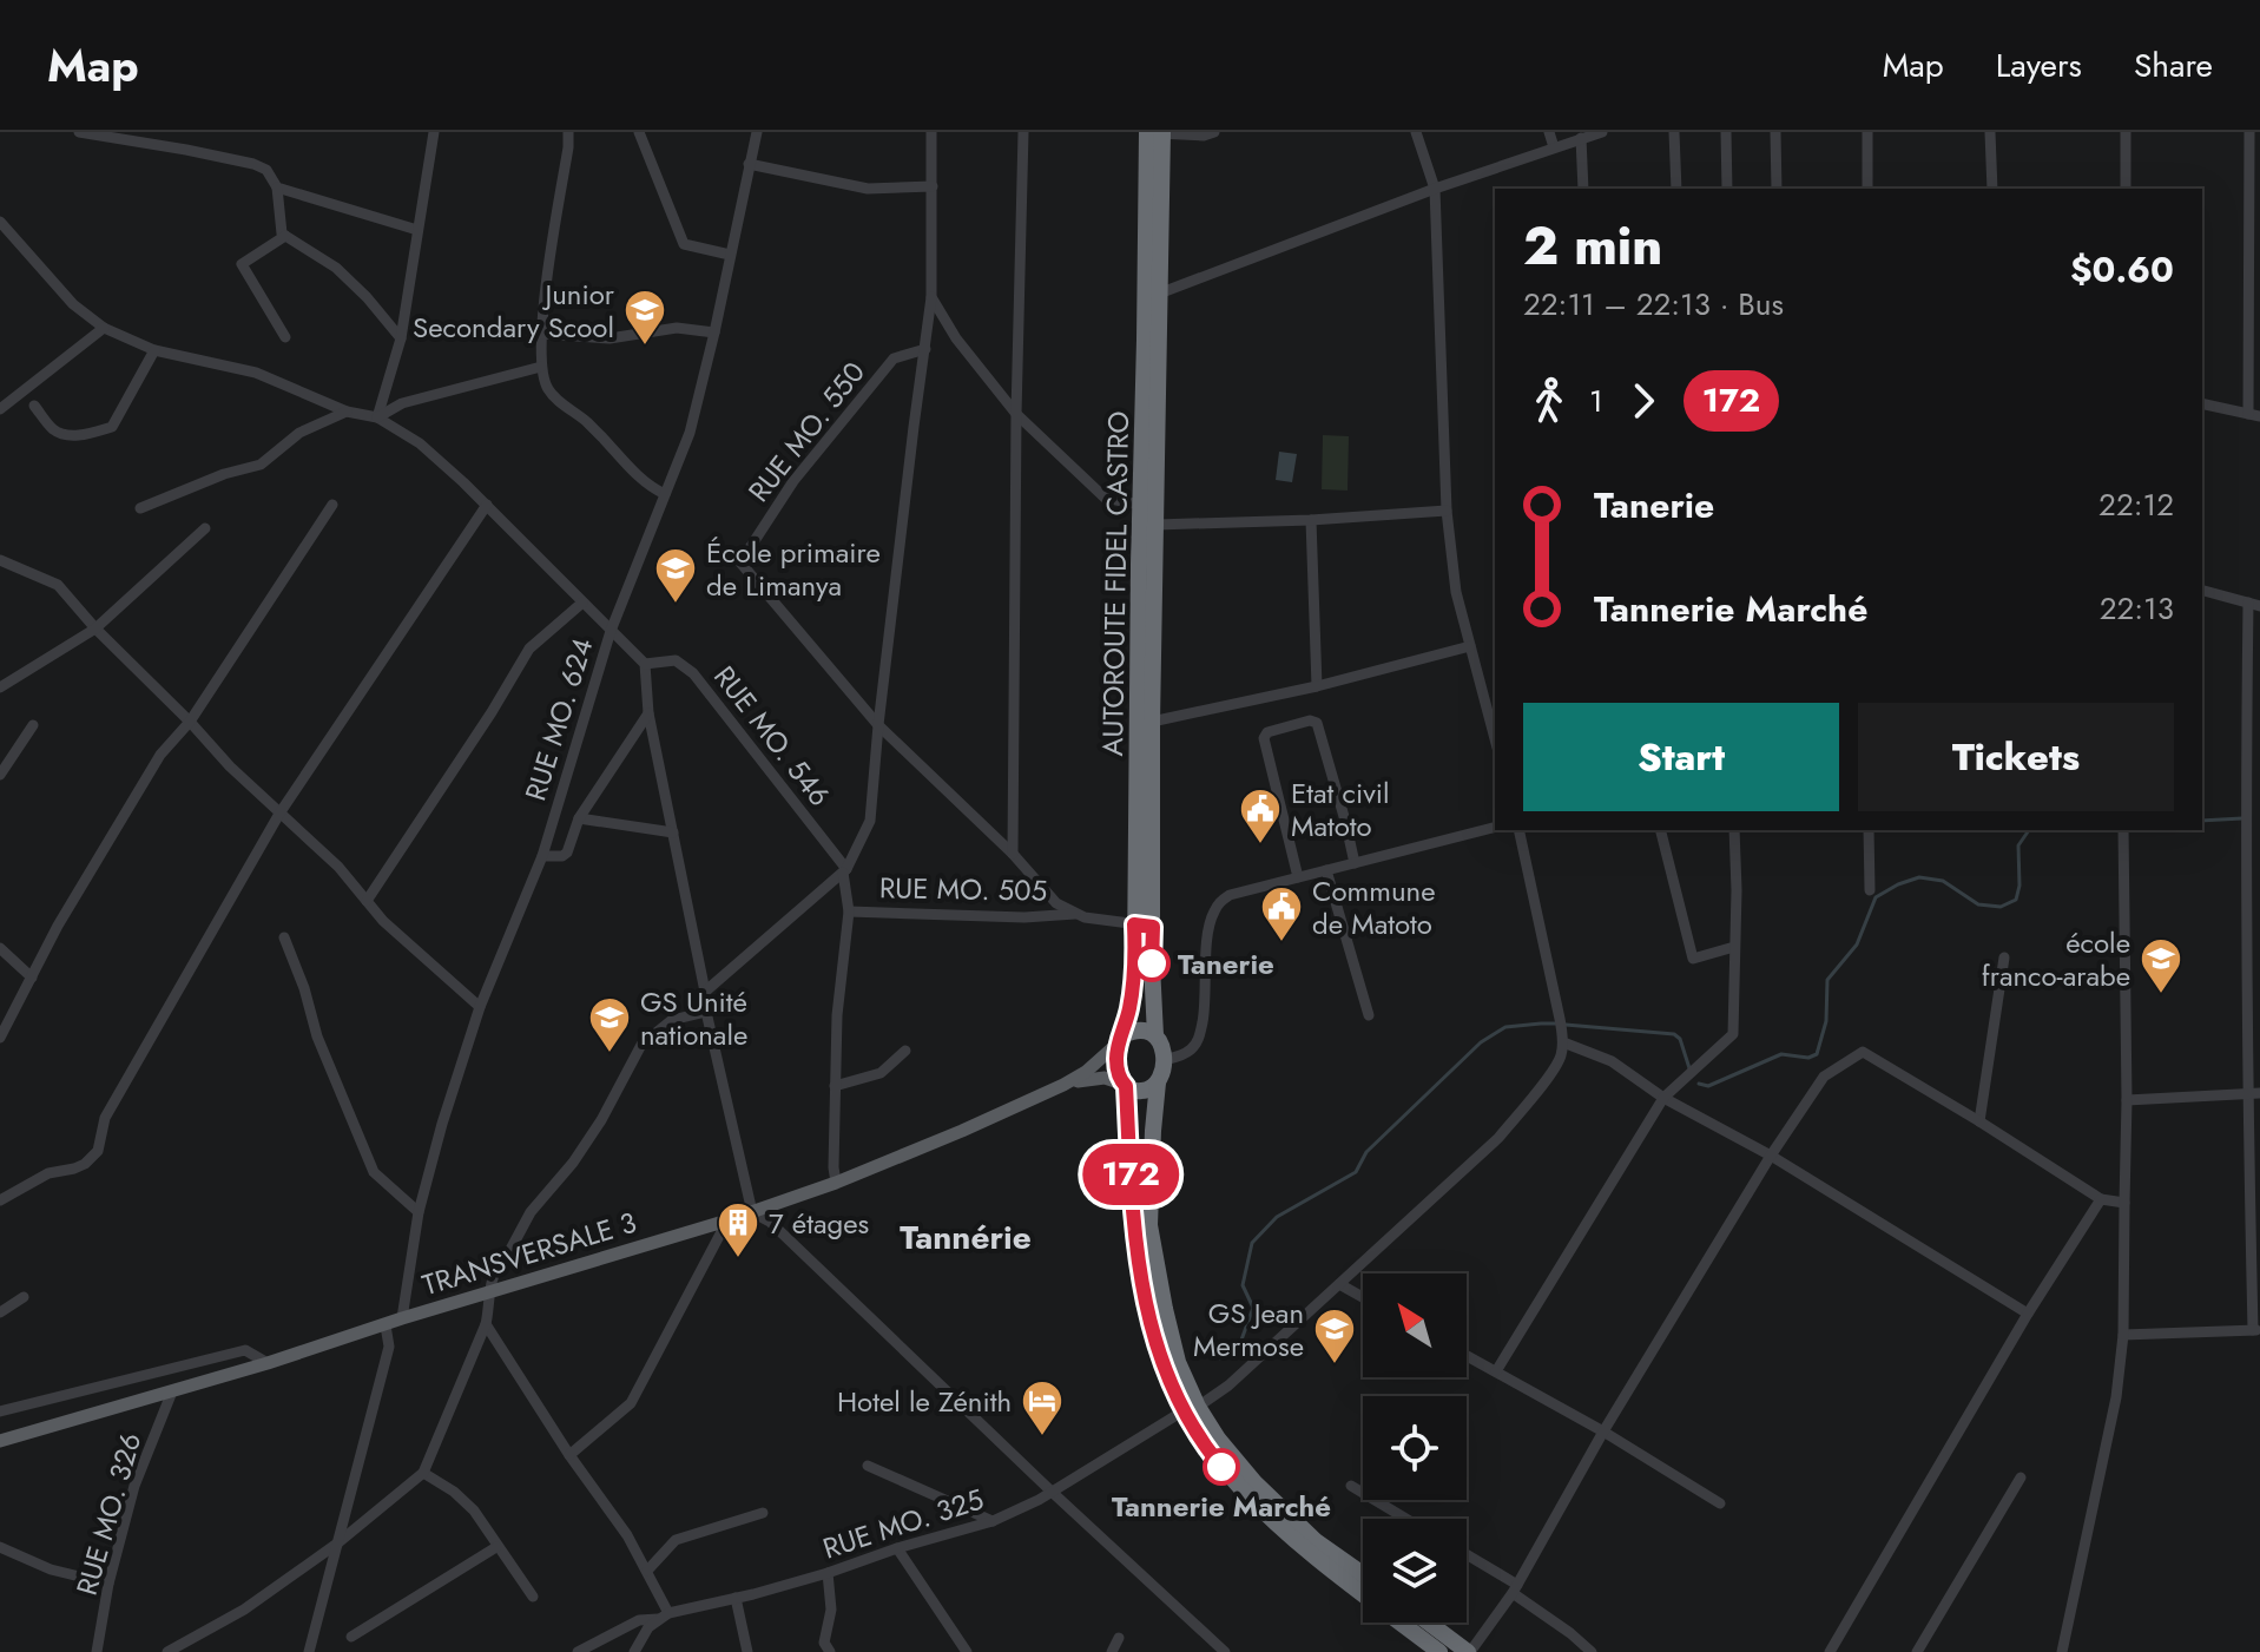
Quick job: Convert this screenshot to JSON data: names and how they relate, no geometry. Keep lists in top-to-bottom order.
{
  "streets": {
    "highway": ["AUTOROUTE FIDEL CASTRO"],
    "main road": ["TRANSVERSALE 3"],
    "street": [
      "RUE MO. 550",
      "RUE MO. 624",
      "RUE MO. 546",
      "RUE MO. 505",
      "RUE MO. 326",
      "RUE MO. 325"
    ]
  },
  "crossings": [
    ["AUTOROUTE FIDEL CASTRO", "TRANSVERSALE 3"],
    ["RUE MO. 624", "TRANSVERSALE 3"],
    ["TRANSVERSALE 3", "RUE MO. 326"]
  ],
  "districts": ["Tannérie"],
  "places": {
    "school or university": [
      "Junior Secondary Scool",
      "École primaire de Limanya",
      "école franco-arabe",
      "GS Unité nationale",
      "GS Jean Mermose"
    ],
    "public building": ["Etat civil Matoto", "Commune de Matoto"],
    "other": ["Tanerie", "Tannerie Marché"],
    "building": ["7 étages"],
    "hotel": ["Hotel le Zénith"]
  },
  "lines": ["bus line 172"],
  "north": "top left",
  "page": {
    "header": "Map",
    "nav": ["Map", "Layers", "Share"],
    "on_map": "172",
    "heading": ["2 min", "22:11 – 22:13 · Bus", "$0.60"],
    "legs": ["1", "172"],
    "list": [
      {
        "name": "Tanerie",
        "value": "22:12"
      },
      {
        "name": "Tannerie Marché",
        "value": "22:13"
      }
    ],
    "buttons": ["Start", "Tickets"]
  }
}
